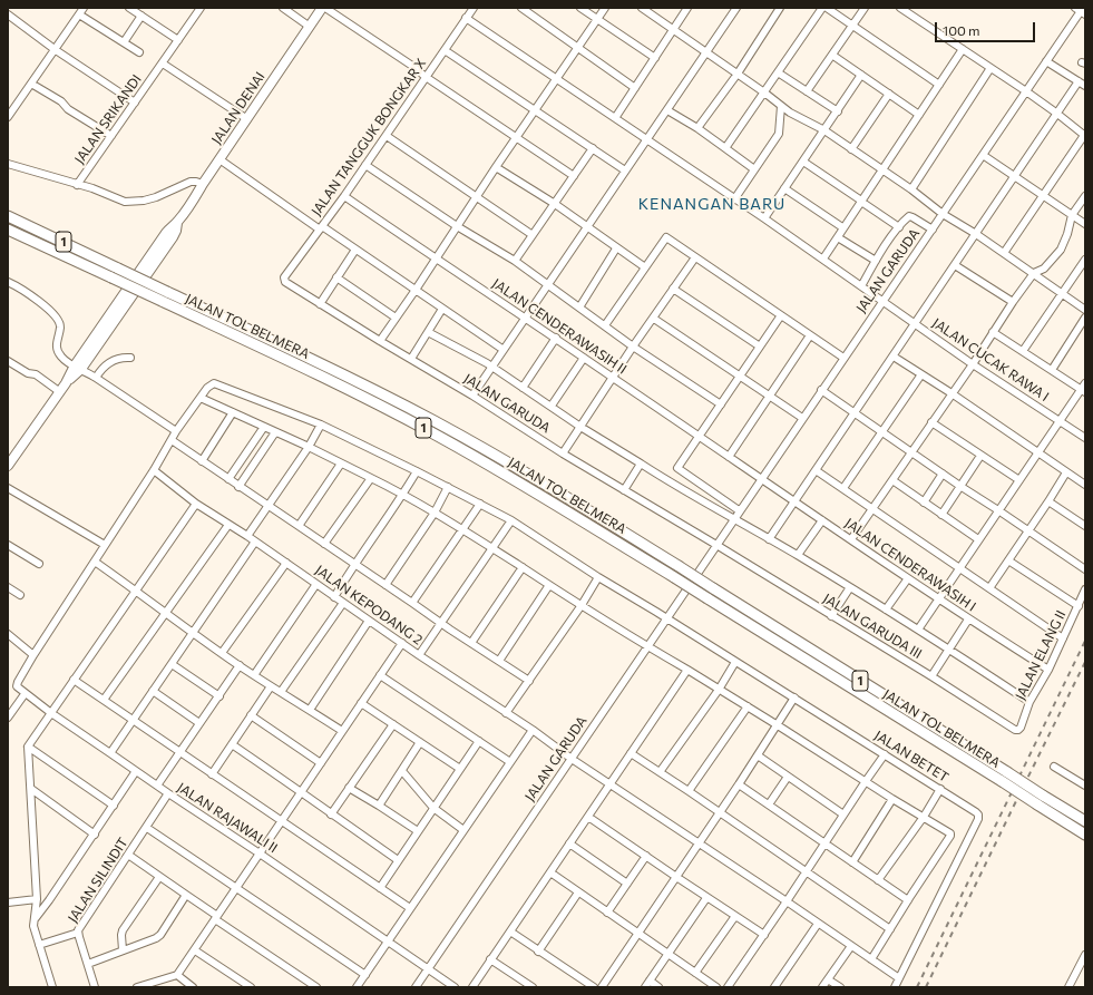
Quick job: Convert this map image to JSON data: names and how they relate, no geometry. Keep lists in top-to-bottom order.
{
  "streets": {
    "highway": ["1", "JALAN TOL BELMERA"],
    "main road": ["JALAN DENAI"],
    "street": [
      "JALAN SRIKANDI",
      "JALAN TANGGUK BONGKAR X",
      "JALAN GARUDA",
      "JALAN CENDERAWASIH II",
      "JALAN CUCAK RAWA I",
      "JALAN CENDERAWASIH I",
      "JALAN KEPODANG 2",
      "JALAN GARUDA III",
      "JALAN ELANG II",
      "JALAN BETET",
      "JALAN RAJAWALI II",
      "JALAN SILINDIT"
    ]
  },
  "crossings": [
    ["JALAN TANGGUK BONGKAR X", "JALAN GARUDA"],
    ["JALAN TANGGUK BONGKAR X", "JALAN CENDERAWASIH II"],
    ["JALAN TANGGUK BONGKAR X", "JALAN CUCAK RAWA I"],
    ["JALAN GARUDA", "JALAN CENDERAWASIH II"],
    ["JALAN GARUDA", "JALAN CUCAK RAWA I"],
    ["JALAN GARUDA", "JALAN CENDERAWASIH I"],
    ["JALAN GARUDA", "JALAN KEPODANG 2"],
    ["JALAN GARUDA", "JALAN GARUDA III"],
    ["JALAN GARUDA", "JALAN BETET"],
    ["JALAN GARUDA", "JALAN RAJAWALI II"],
    ["JALAN CENDERAWASIH II", "JALAN CENDERAWASIH I"],
    ["JALAN CENDERAWASIH I", "JALAN ELANG II"],
    ["JALAN KEPODANG 2", "JALAN BETET"],
    ["JALAN GARUDA III", "JALAN ELANG II"],
    ["JALAN RAJAWALI II", "JALAN SILINDIT"]
  ],
  "districts": ["KENANGAN BARU"],
  "scale_bar": "100 m"
}
